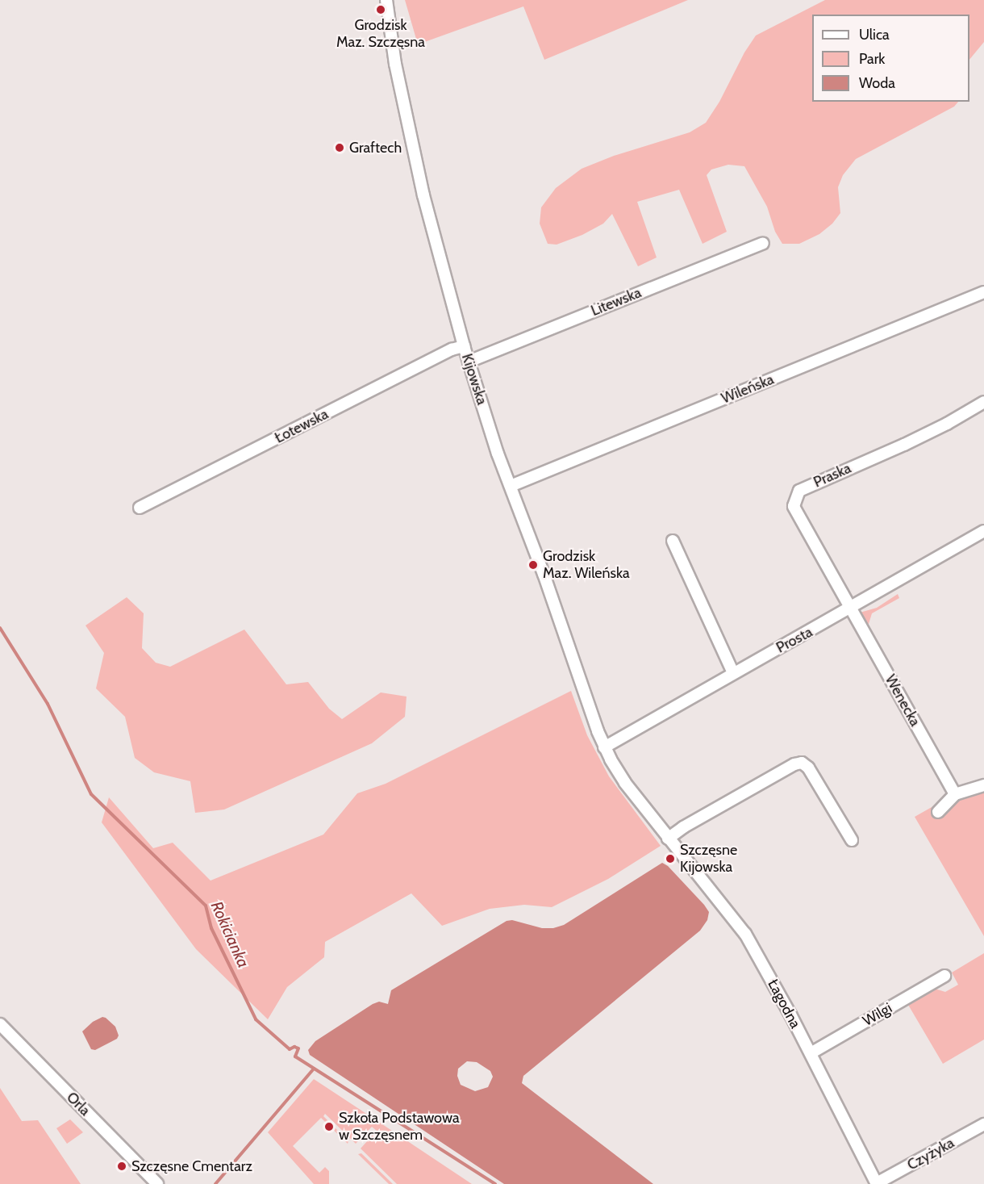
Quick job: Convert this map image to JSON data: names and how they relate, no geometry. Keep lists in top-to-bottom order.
{
  "streets": {
    "street": [
      "Litewska",
      "Kijowska",
      "Wileńska",
      "Łotewska",
      "Praska",
      "Prosta",
      "Wenecka",
      "Łagodna",
      "Wilgi",
      "Orla",
      "Czyżyka"
    ]
  },
  "crossings": [
    ["Litewska", "Kijowska"],
    ["Kijowska", "Wileńska"],
    ["Kijowska", "Łotewska"],
    ["Kijowska", "Prosta"],
    ["Kijowska", "Łagodna"],
    ["Praska", "Prosta"],
    ["Praska", "Wenecka"],
    ["Prosta", "Wenecka"],
    ["Prosta", "Łagodna"],
    ["Łagodna", "Wilgi"],
    ["Łagodna", "Czyżyka"]
  ],
  "water": ["Rokicianka"],
  "places": [
    "Grodzisk Maz. Szczęsna",
    "Graftech",
    "Grodzisk Maz. Wileńska",
    "Szczęsne Kijowska",
    "Szkoła Podstawowa w Szczęsnem",
    "Szczęsne Cmentarz"
  ],
  "legend": ["Ulica", "Park", "Woda"]
}
